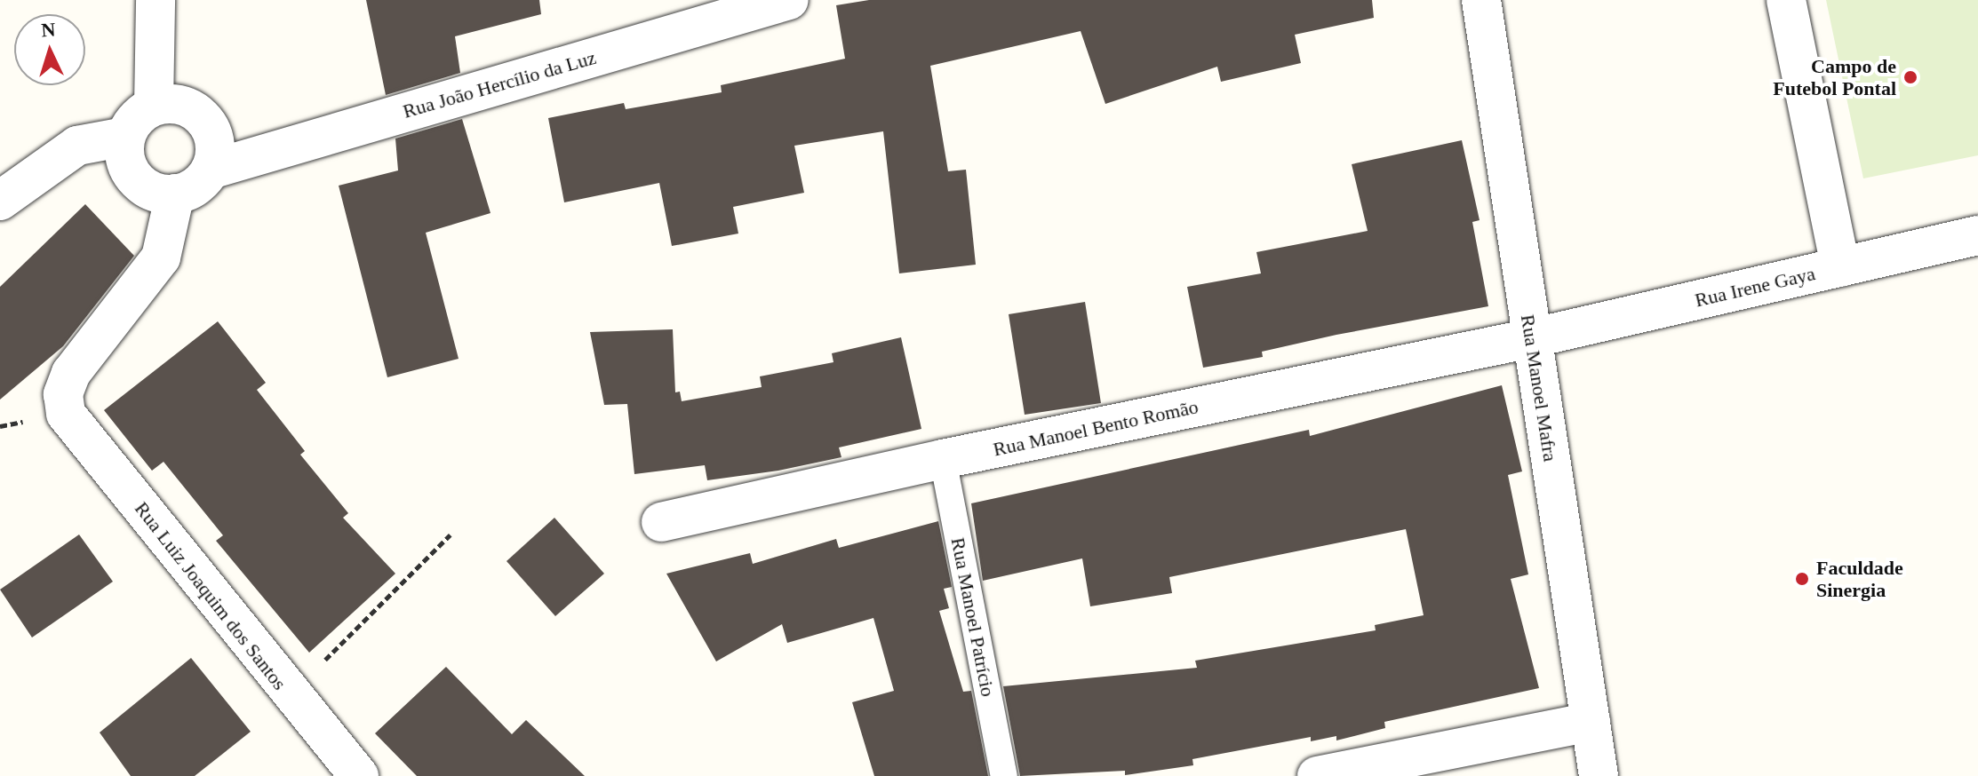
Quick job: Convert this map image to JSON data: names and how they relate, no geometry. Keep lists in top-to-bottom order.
{
  "streets": {
    "street": [
      "Rua João Hercílio da Luz",
      "Rua Irene Gaya",
      "Rua Manoel Mafra",
      "Rua Manoel Bento Romão",
      "Rua Luiz Joaquim dos Santos"
    ],
    "lane": ["Rua Manoel Patrício"]
  },
  "crossings": [
    ["Rua João Hercílio da Luz", "Rua Luiz Joaquim dos Santos"],
    ["Rua Irene Gaya", "Rua Manoel Mafra"],
    ["Rua Irene Gaya", "Rua Manoel Bento Romão"],
    ["Rua Manoel Mafra", "Rua Manoel Bento Romão"],
    ["Rua Manoel Bento Romão", "Rua Manoel Patrício"]
  ],
  "places": ["Campo de Futebol Pontal", "Faculdade Sinergia"],
  "north": "top"
}
